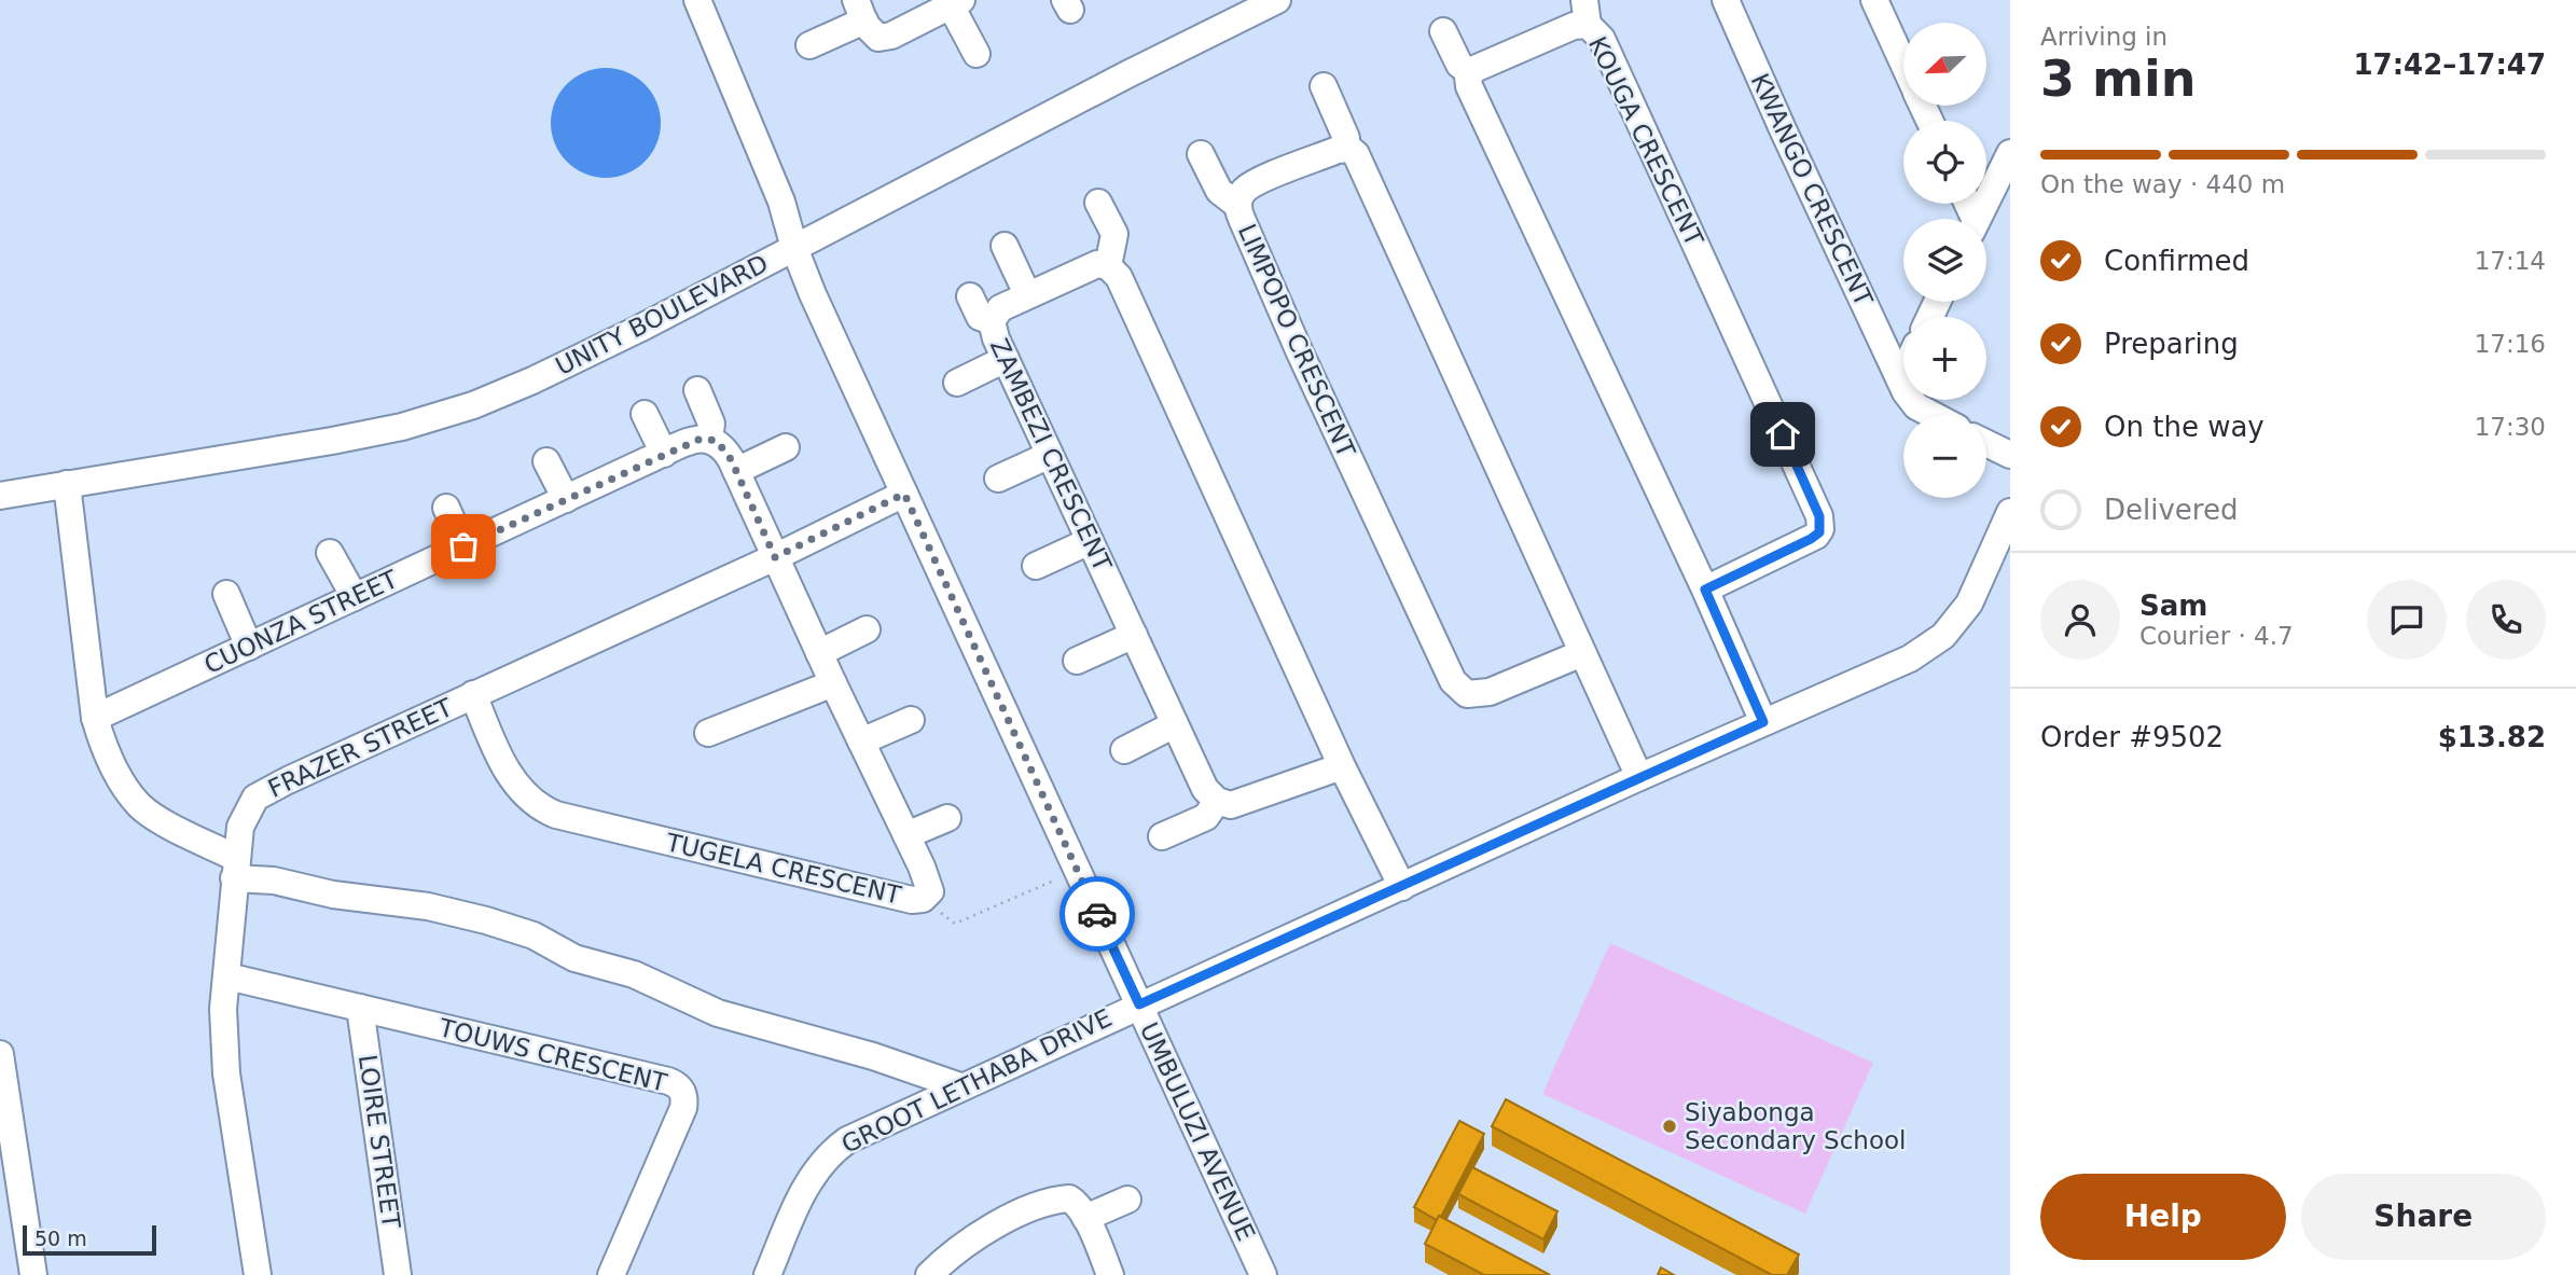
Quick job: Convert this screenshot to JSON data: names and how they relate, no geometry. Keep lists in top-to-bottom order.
{
  "streets": {
    "street": [
      "KOUGA CRESCENT",
      "KWANGO CRESCENT",
      "UNITY BOULEVARD",
      "LIMPOPO CRESCENT",
      "ZAMBEZI CRESCENT",
      "CUONZA STREET",
      "FRAZER STREET",
      "TUGELA CRESCENT",
      "TOUWS CRESCENT",
      "GROOT LETHABA DRIVE",
      "UMBULUZI AVENUE",
      "LOIRE STREET"
    ]
  },
  "crossings": [
    ["UNITY BOULEVARD", "UMBULUZI AVENUE"],
    ["FRAZER STREET", "TUGELA CRESCENT"],
    ["FRAZER STREET", "TOUWS CRESCENT"],
    ["FRAZER STREET", "UMBULUZI AVENUE"],
    ["TOUWS CRESCENT", "LOIRE STREET"],
    ["GROOT LETHABA DRIVE", "UMBULUZI AVENUE"]
  ],
  "places": ["Siyabonga Secondary School"],
  "scale_bar": "50 m",
  "north": "bottom left",
  "page": {
    "heading": ["3 min", "Arriving in", "17:42–17:47"],
    "panel": [
      "Sam",
      "Courier · 4.7",
      "Order #9502",
      "$13.82"
    ],
    "map_buttons": ["+", "−"],
    "bar": "On the way · 440 m",
    "list": [
      ["Confirmed", "17:14"],
      ["Preparing", "17:16"],
      ["On the way", "17:30"],
      "Delivered"
    ],
    "buttons": ["Help", "Share"],
    "scale": "50 m"
  }
}
